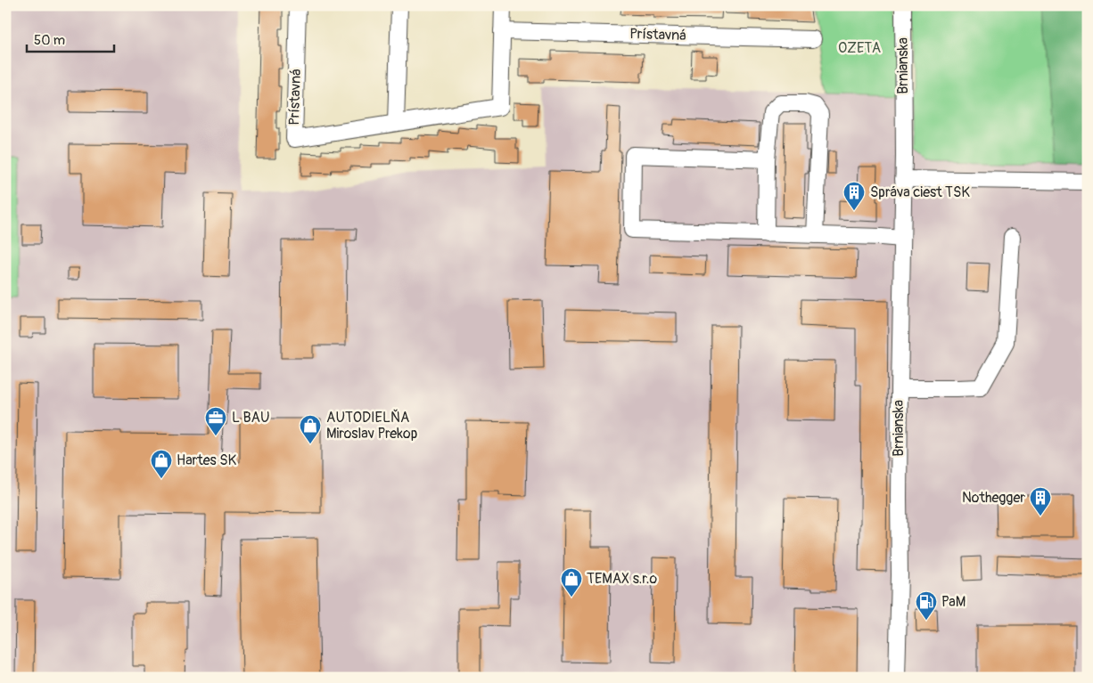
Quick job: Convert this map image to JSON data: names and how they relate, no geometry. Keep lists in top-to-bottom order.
{
  "streets": {
    "street": ["Prístavná", "Brnianska"]
  },
  "parks": ["OZETA"],
  "places": {
    "building": ["Správa ciest TSK", "Nothegger"],
    "office": ["L BAU"],
    "shop": ["AUTODIELŇA Miroslav Prekop", "Hartes SK", "TEMAX s.r.o"],
    "fuel station": ["PaM"]
  },
  "scale_bar": "50 m"
}
